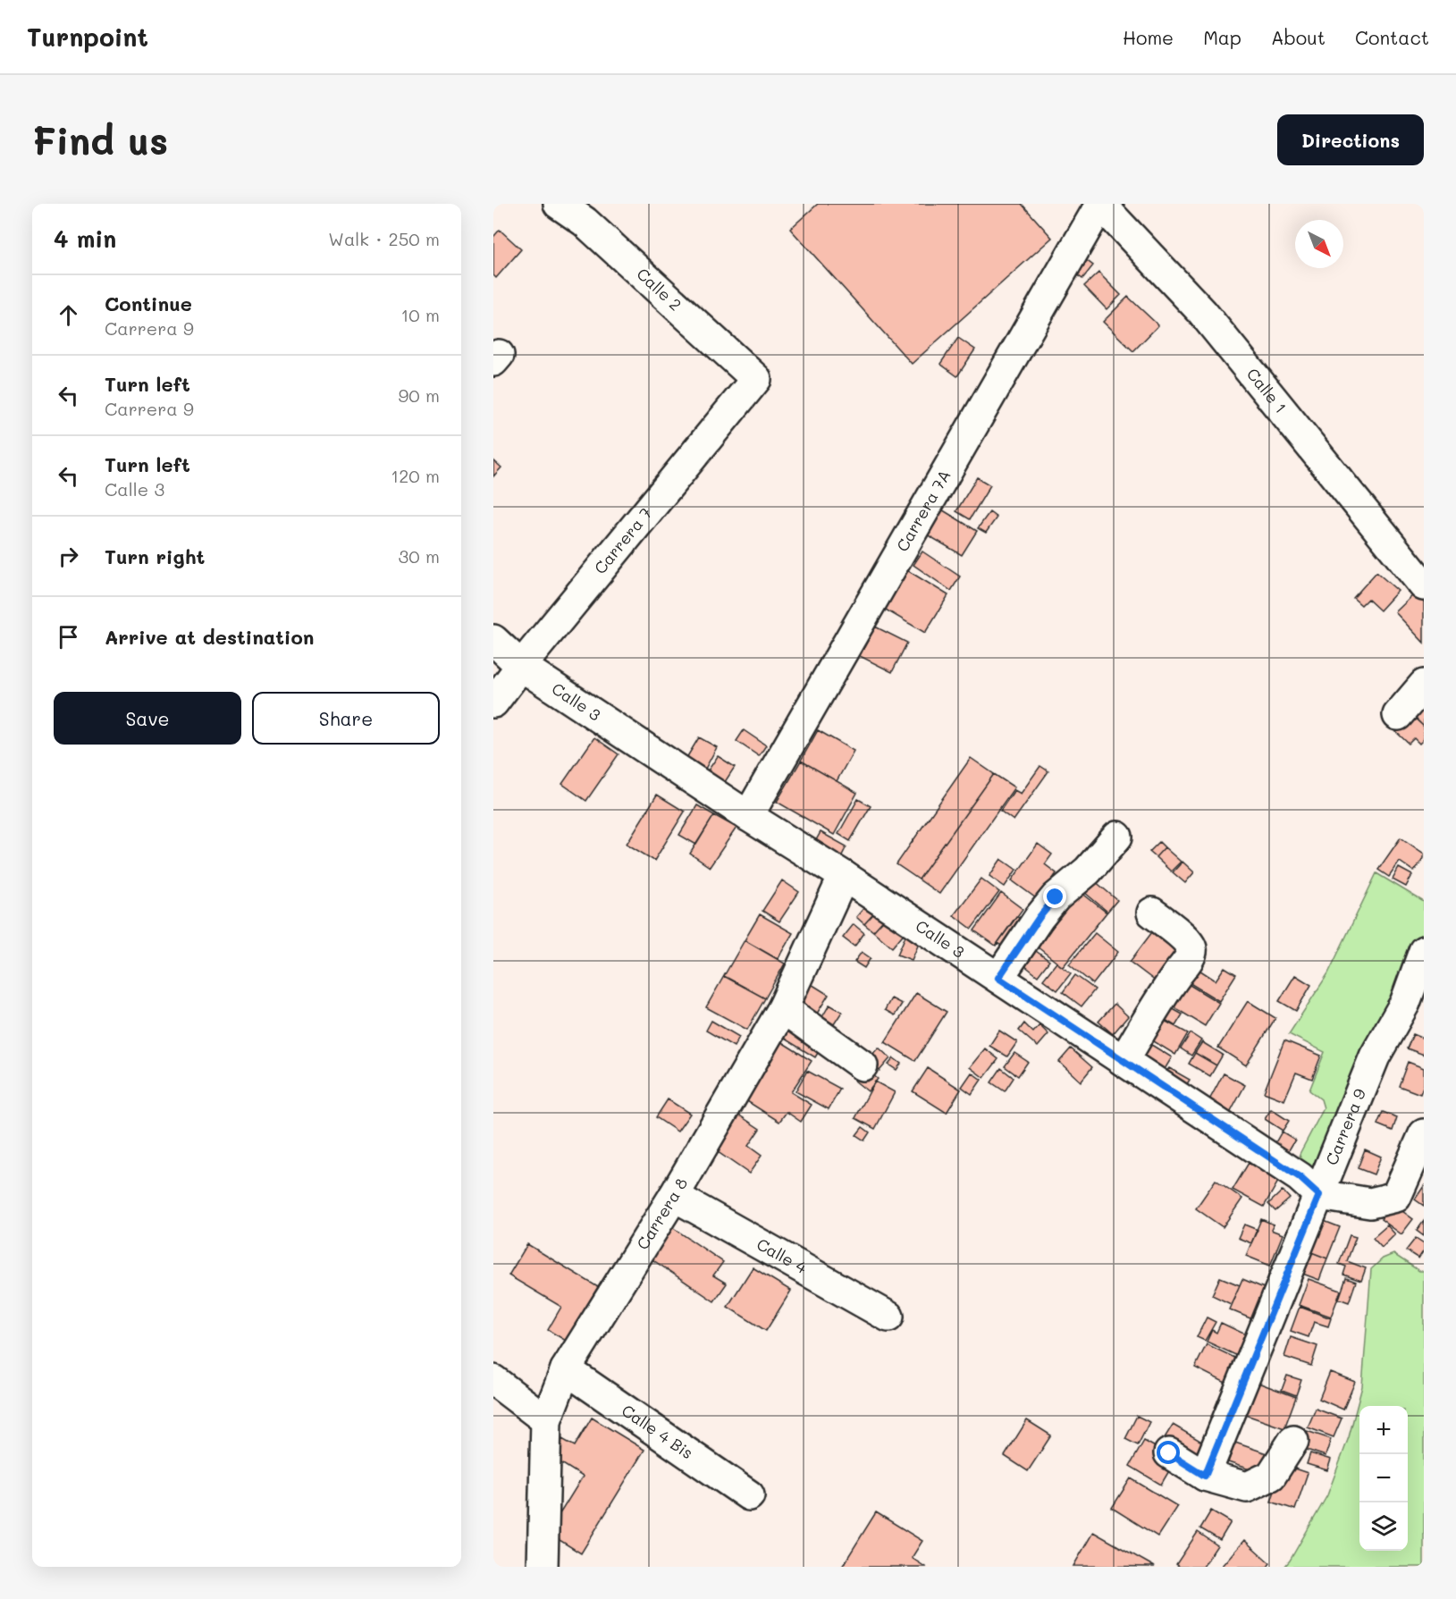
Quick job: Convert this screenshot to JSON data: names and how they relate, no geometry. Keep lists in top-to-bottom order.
{
  "streets": {
    "street": [
      "Calle 2",
      "Calle 1",
      "Carrera 7A",
      "Carrera 7",
      "Calle 3",
      "Carrera 9",
      "Carrera 8",
      "Calle 4",
      "Calle 4 Bis"
    ]
  },
  "crossings": [
    ["Calle 2", "Carrera 7"],
    ["Calle 1", "Carrera 7A"],
    ["Carrera 7A", "Calle 3"],
    ["Carrera 7", "Calle 3"],
    ["Calle 3", "Carrera 9"],
    ["Calle 3", "Carrera 8"],
    ["Carrera 8", "Calle 4"],
    ["Carrera 8", "Calle 4 Bis"]
  ],
  "north": "bottom right",
  "page": {
    "header": "Turnpoint",
    "nav": [
      "Home",
      "Map",
      "About",
      "Contact"
    ],
    "buttons": [
      "Directions",
      ["Save", "Share"]
    ],
    "title": "Find us",
    "heading": ["4 min", "Walk · 250 m"],
    "list": [
      ["Continue", "Carrera 9", "10 m"],
      ["Turn left", "Carrera 9", "90 m"],
      ["Turn left", "Calle 3", "120 m"],
      ["Turn right", "30 m"],
      "Arrive at destination"
    ],
    "map_buttons": ["+", "−"]
  }
}
